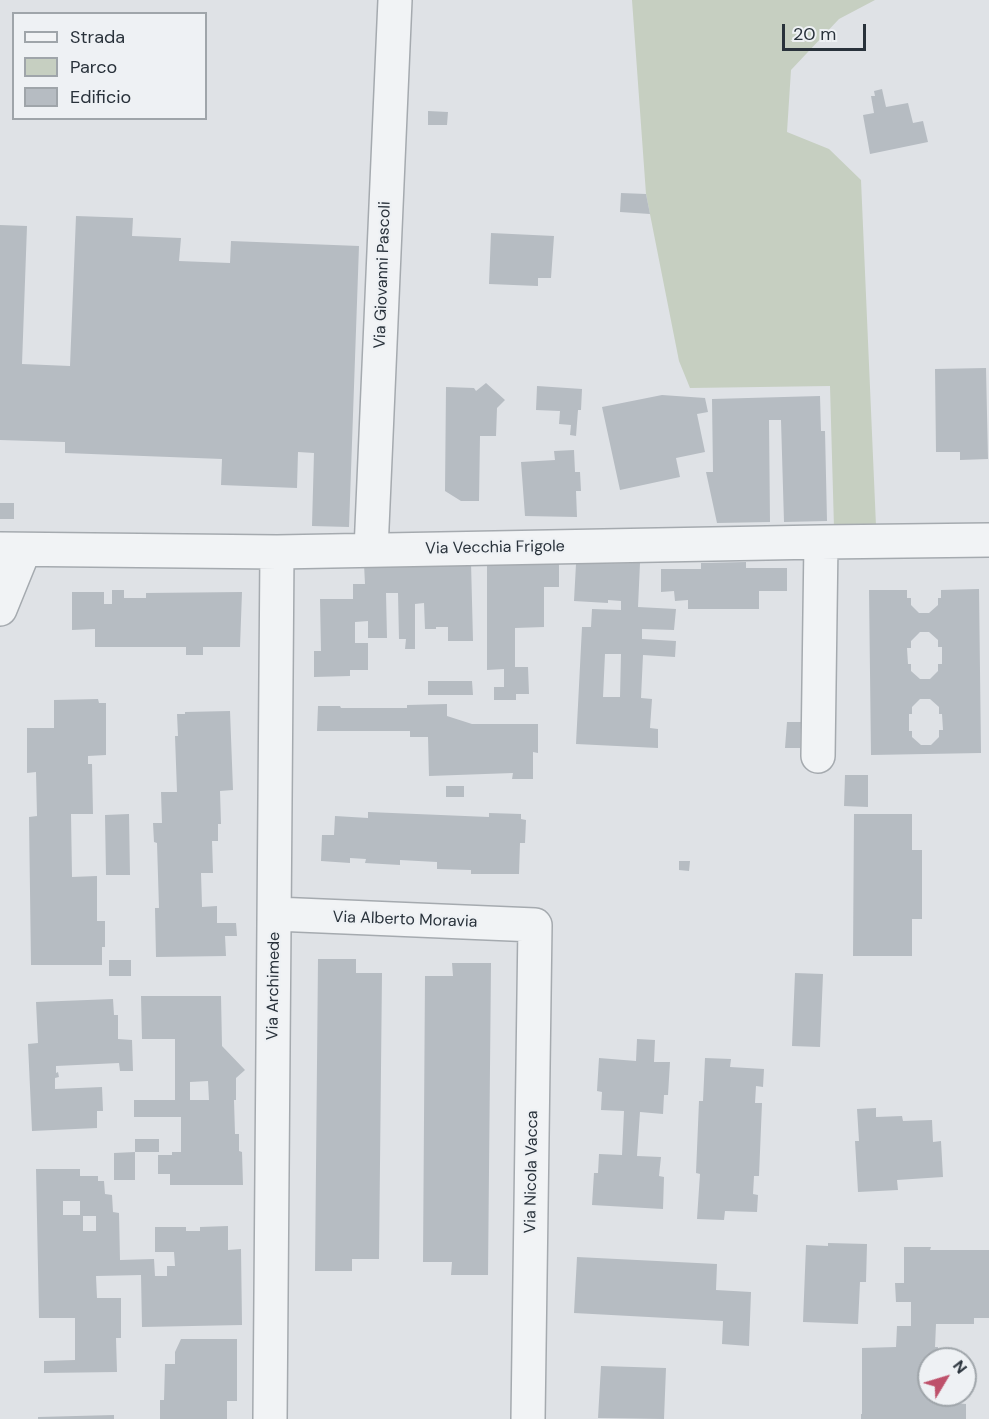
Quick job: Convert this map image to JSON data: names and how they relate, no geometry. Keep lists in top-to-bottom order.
{
  "streets": {
    "street": [
      "Via Giovanni Pascoli",
      "Via Vecchia Frigole",
      "Via Alberto Moravia",
      "Via Archimede",
      "Via Nicola Vacca"
    ]
  },
  "crossings": [
    ["Via Giovanni Pascoli", "Via Vecchia Frigole"],
    ["Via Vecchia Frigole", "Via Archimede"],
    ["Via Alberto Moravia", "Via Archimede"],
    ["Via Alberto Moravia", "Via Nicola Vacca"]
  ],
  "legend": ["Strada", "Parco", "Edificio"],
  "scale_bar": "20 m",
  "north": "top right"
}
